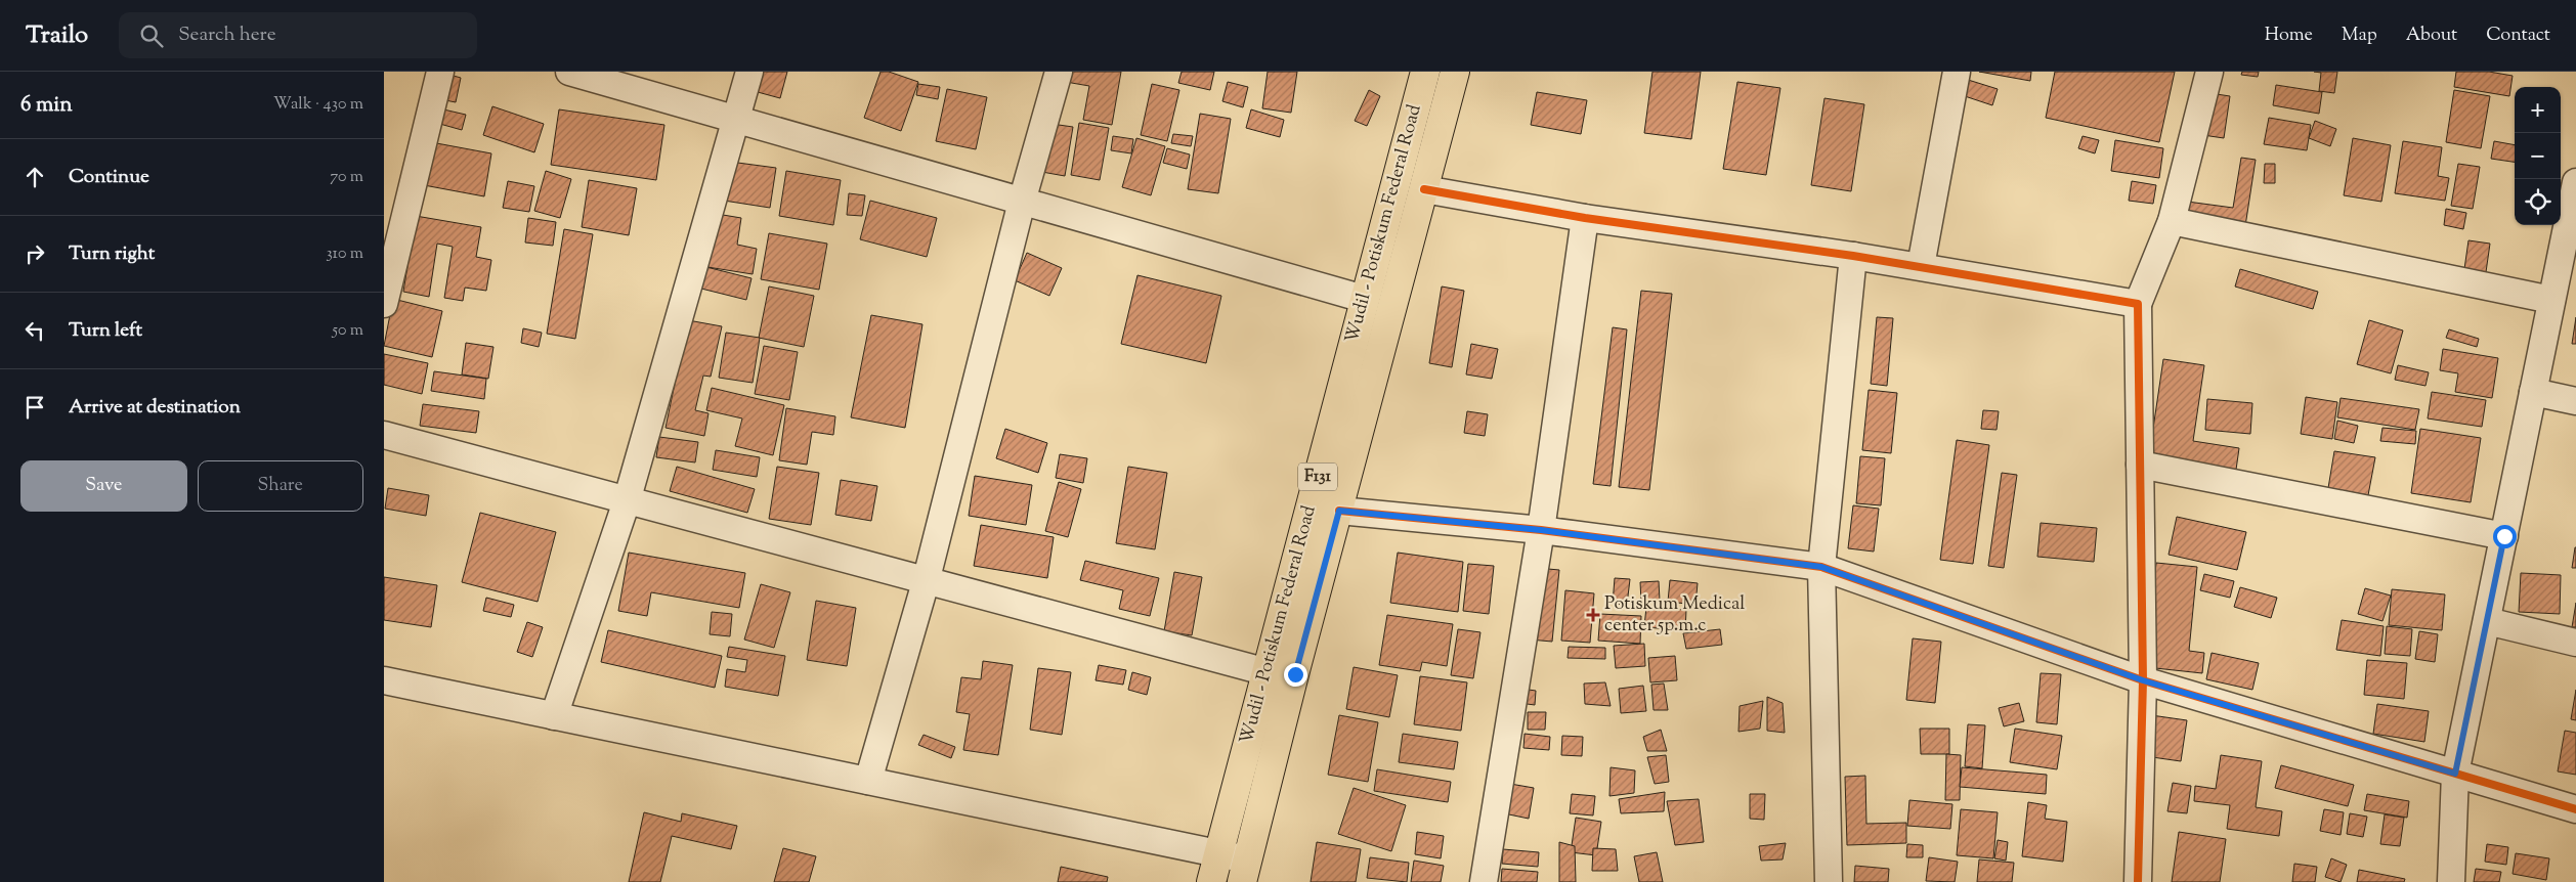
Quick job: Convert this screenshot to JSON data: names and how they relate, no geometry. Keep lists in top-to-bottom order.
{
  "streets": {
    "main road": ["Wudil - Potiskum Federal Road", "F131"]
  },
  "places": {
    "health": ["Potiskum Medical center 5p.m.c"]
  },
  "page": {
    "header": "Trailo",
    "search": "Search here",
    "nav": [
      "Home",
      "Map",
      "About",
      "Contact"
    ],
    "heading": ["6 min", "Walk · 430 m"],
    "map_buttons": ["+", "−"],
    "list": [
      ["Continue", "70 m"],
      ["Turn right", "310 m"],
      ["Turn left", "50 m"],
      "Arrive at destination"
    ],
    "buttons": ["Save", "Share"]
  }
}
